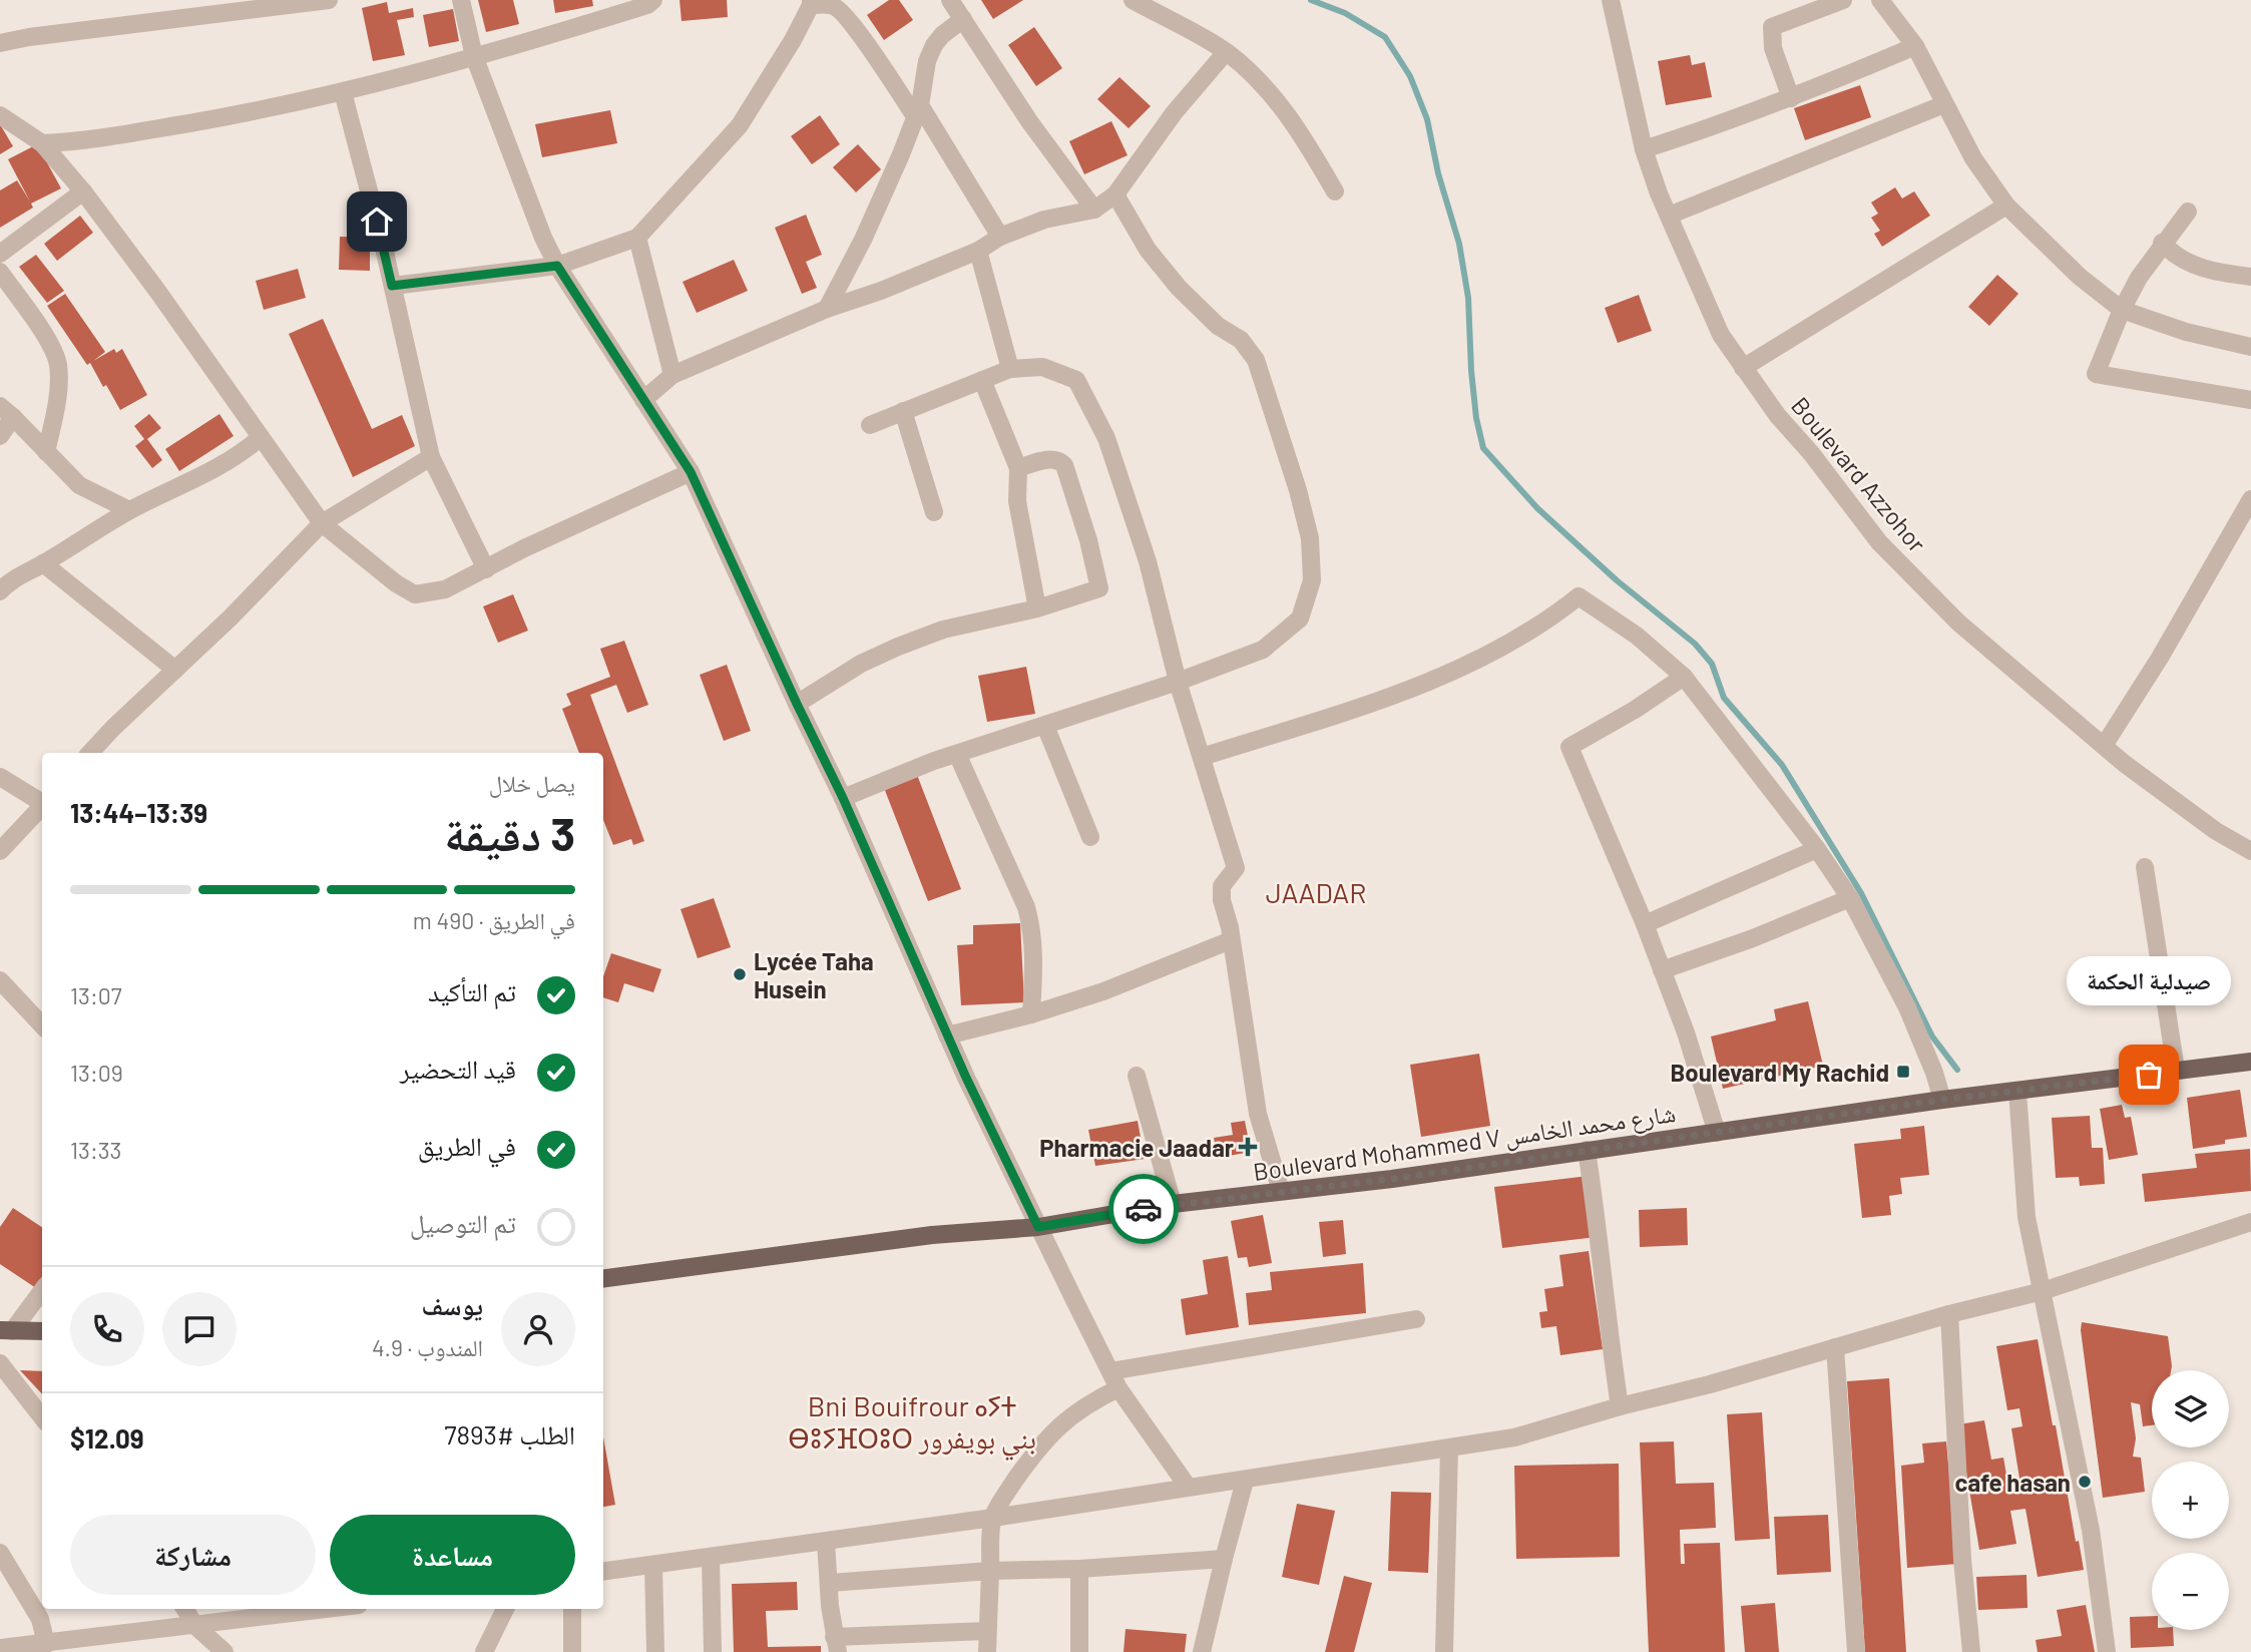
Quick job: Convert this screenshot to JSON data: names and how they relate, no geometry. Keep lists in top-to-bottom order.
{
  "streets": {
    "main road": ["Boulevard Mohammed V شارع محمد الخامس"],
    "street": ["Boulevard Azzohor"]
  },
  "districts": ["JAADAR", "Bni Bouifrour ⴰⵢⵜ ⴱⵓⵢⴼⵔⵓⵔ بني بويفرور"],
  "places": {
    "other": ["Lycée Taha Husein", "صيدلية الحكمة", "cafe hasan"],
    "transit": ["Boulevard My Rachid"],
    "health": ["Pharmacie Jaadar"]
  },
  "page": {
    "heading": ["3 دقيقة", "يصل خلال", "13:39–13:44"],
    "panel": [
      "يوسف",
      "المندوب · 4.9",
      "الطلب #7893",
      "$12.09"
    ],
    "bar": "في الطريق · 490 m",
    "bubble": "صيدلية الحكمة",
    "list": [
      ["تم التأكيد", "13:07"],
      ["قيد التحضير", "13:09"],
      ["في الطريق", "13:33"],
      "تم التوصيل"
    ],
    "map_buttons": ["+", "−"],
    "buttons": ["مساعدة", "مشاركة"]
  }
}
